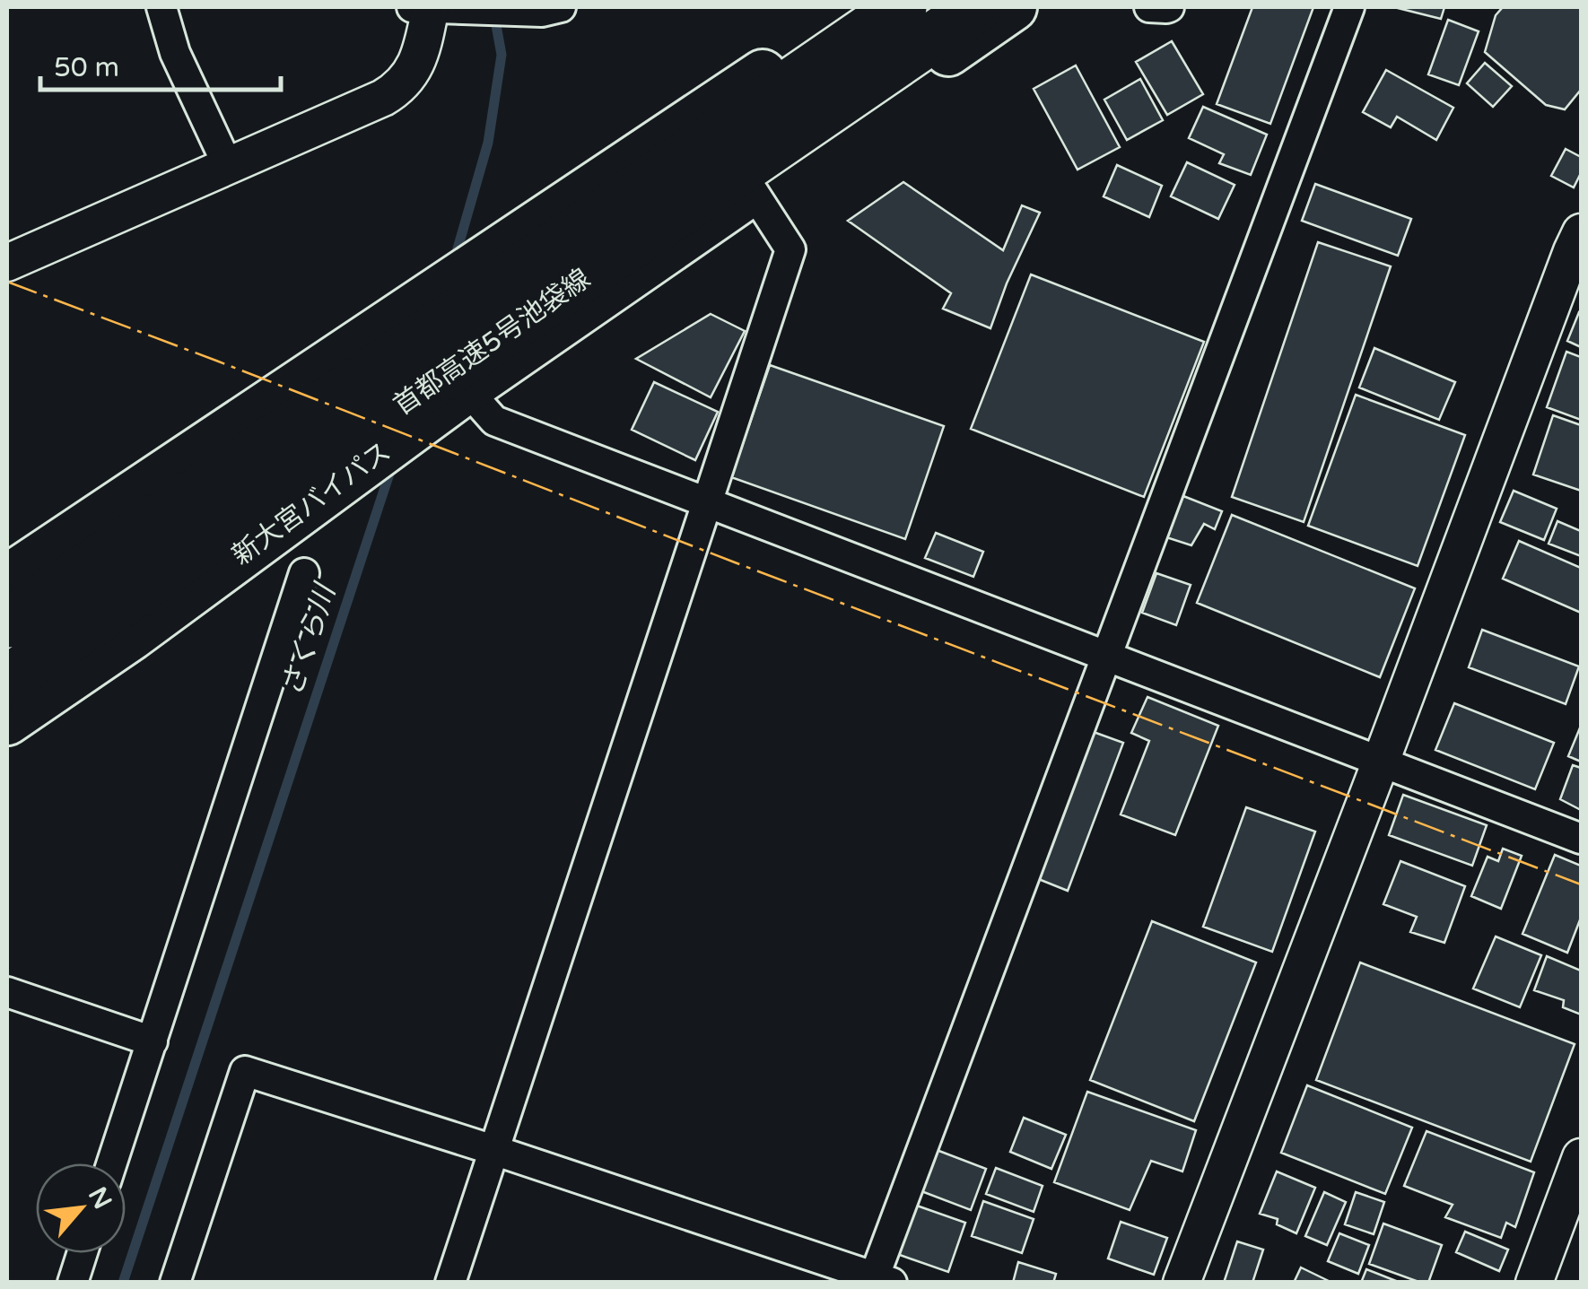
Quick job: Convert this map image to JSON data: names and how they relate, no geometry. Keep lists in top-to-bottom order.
{
  "streets": {
    "highway": ["首都高速5号池袋線", "新大宮バイパス"]
  },
  "water": ["さくら川"],
  "scale_bar": "50 m",
  "north": "top right"
}
